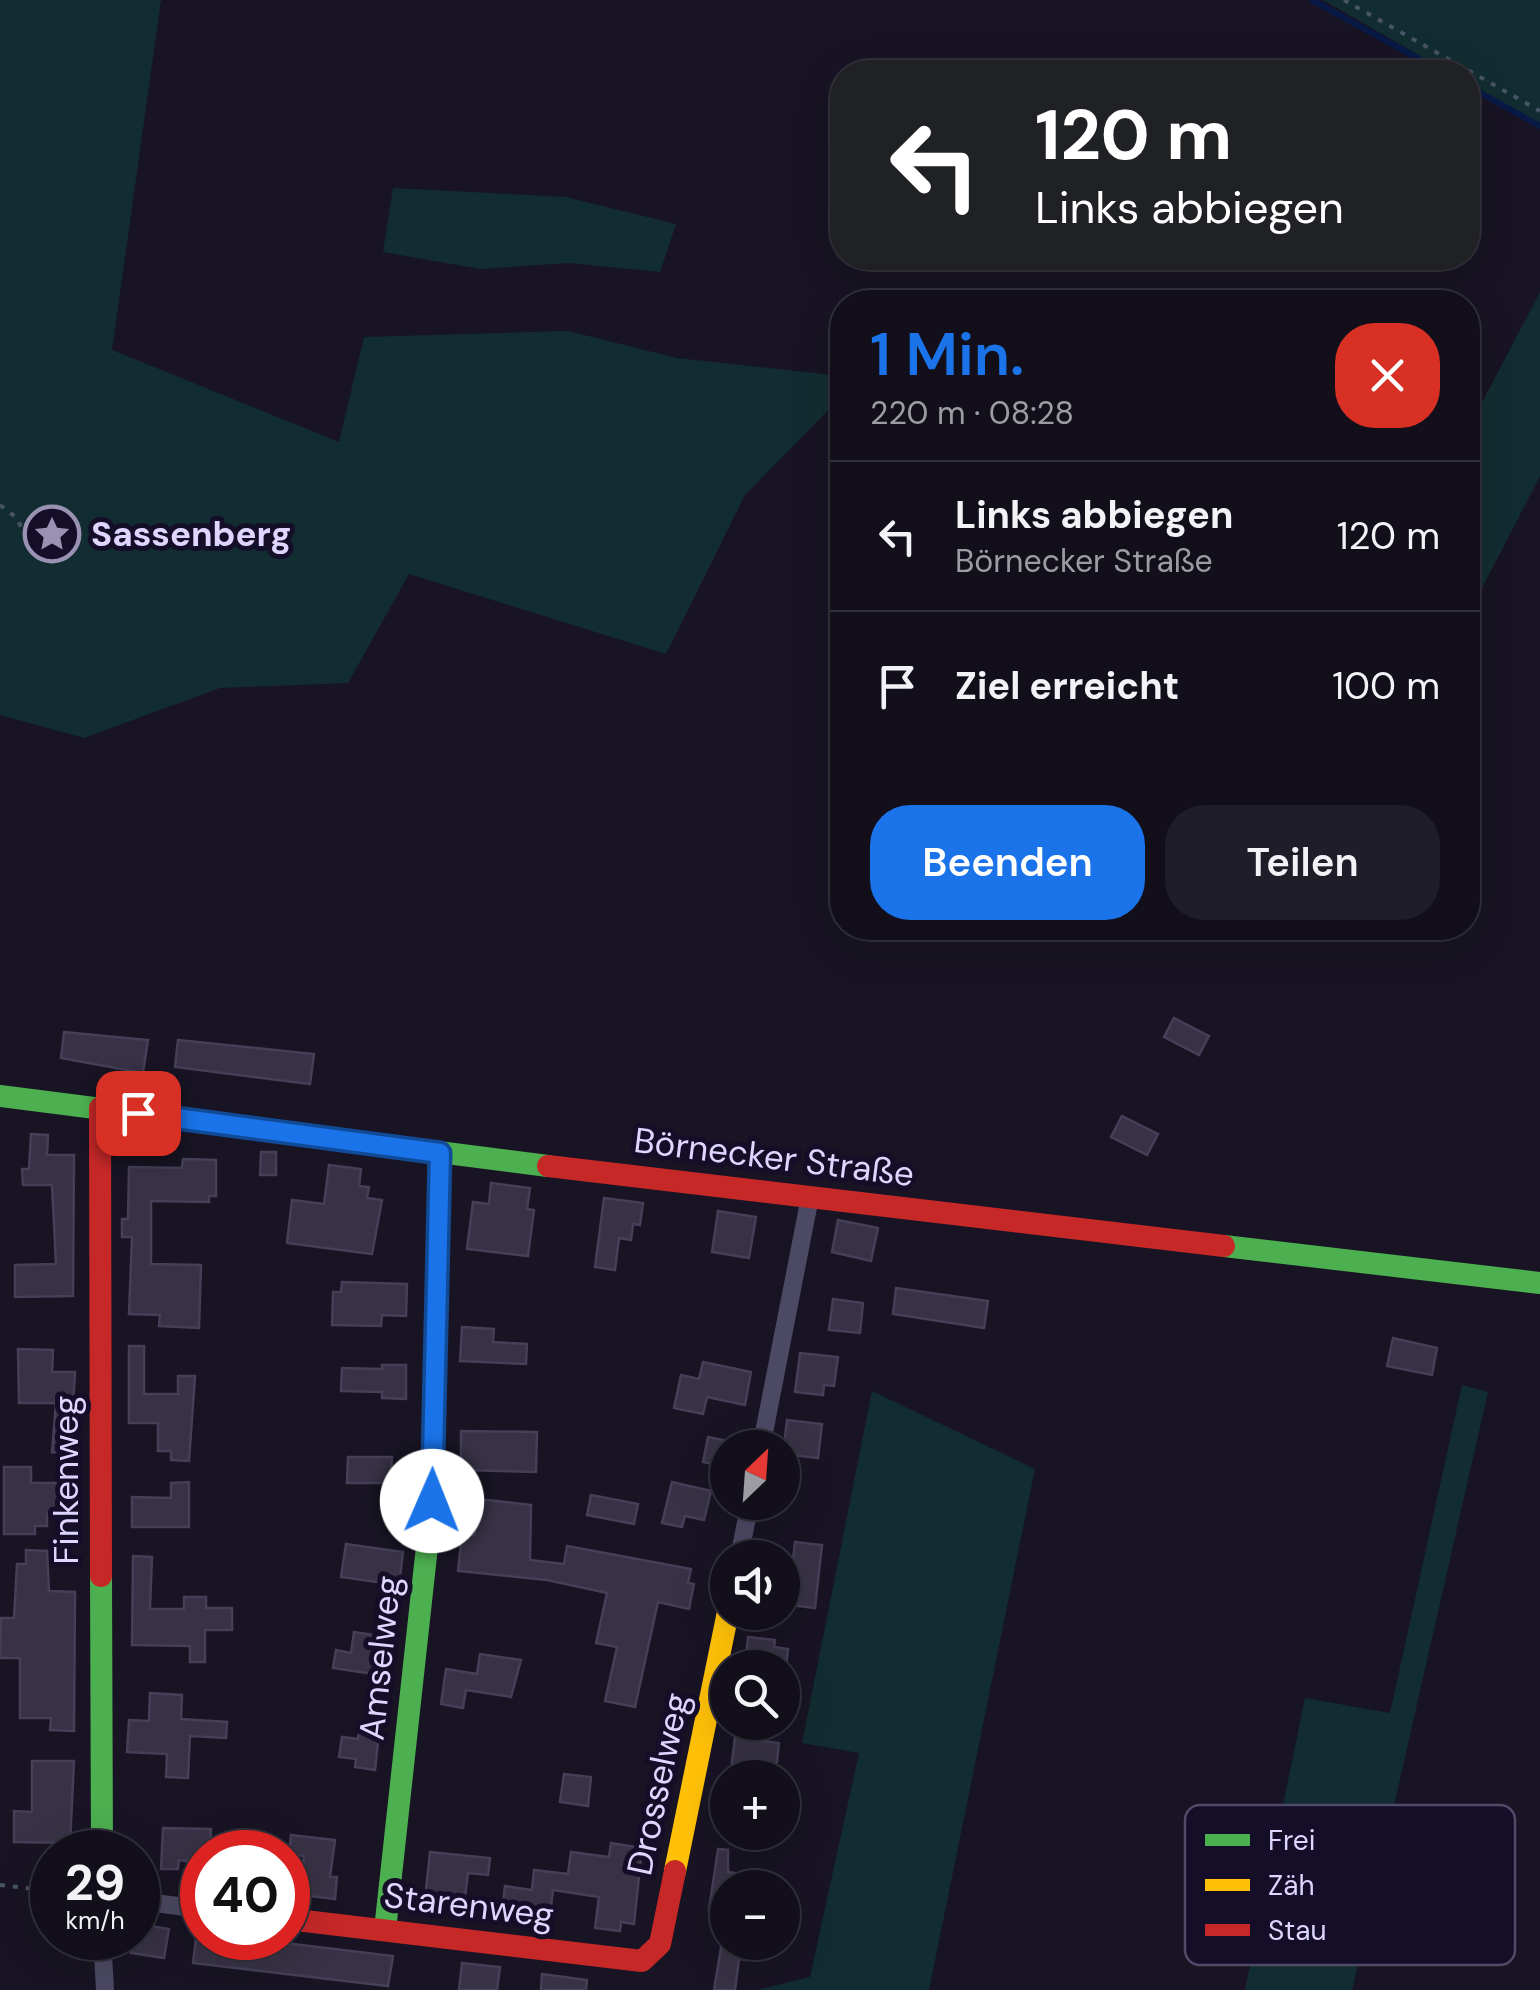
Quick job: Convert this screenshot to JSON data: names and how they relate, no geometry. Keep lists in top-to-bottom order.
{
  "streets": {
    "street": [
      "Börnecker Straße",
      "Finkenweg",
      "Amselweg",
      "Drosselweg",
      "Starenweg"
    ]
  },
  "crossings": [
    ["Börnecker Straße", "Finkenweg"],
    ["Börnecker Straße", "Amselweg"],
    ["Amselweg", "Starenweg"],
    ["Drosselweg", "Starenweg"]
  ],
  "places": {
    "place": ["Sassenberg"]
  },
  "legend": ["Frei", "Zäh", "Stau"],
  "north": "top right",
  "page": {
    "turn": ["120 m", "Links abbiegen"],
    "heading": ["1 Min.", "220 m · 08:28"],
    "list": [
      {
        "name": "Links abbiegen",
        "note": "Börnecker Straße",
        "value": "120 m"
      },
      {
        "name": "Ziel erreicht",
        "value": "100 m"
      }
    ],
    "buttons": ["Beenden", "Teilen"],
    "map_buttons": ["+", "−"],
    "speed": "29 km/h",
    "limit": "40"
  }
}
